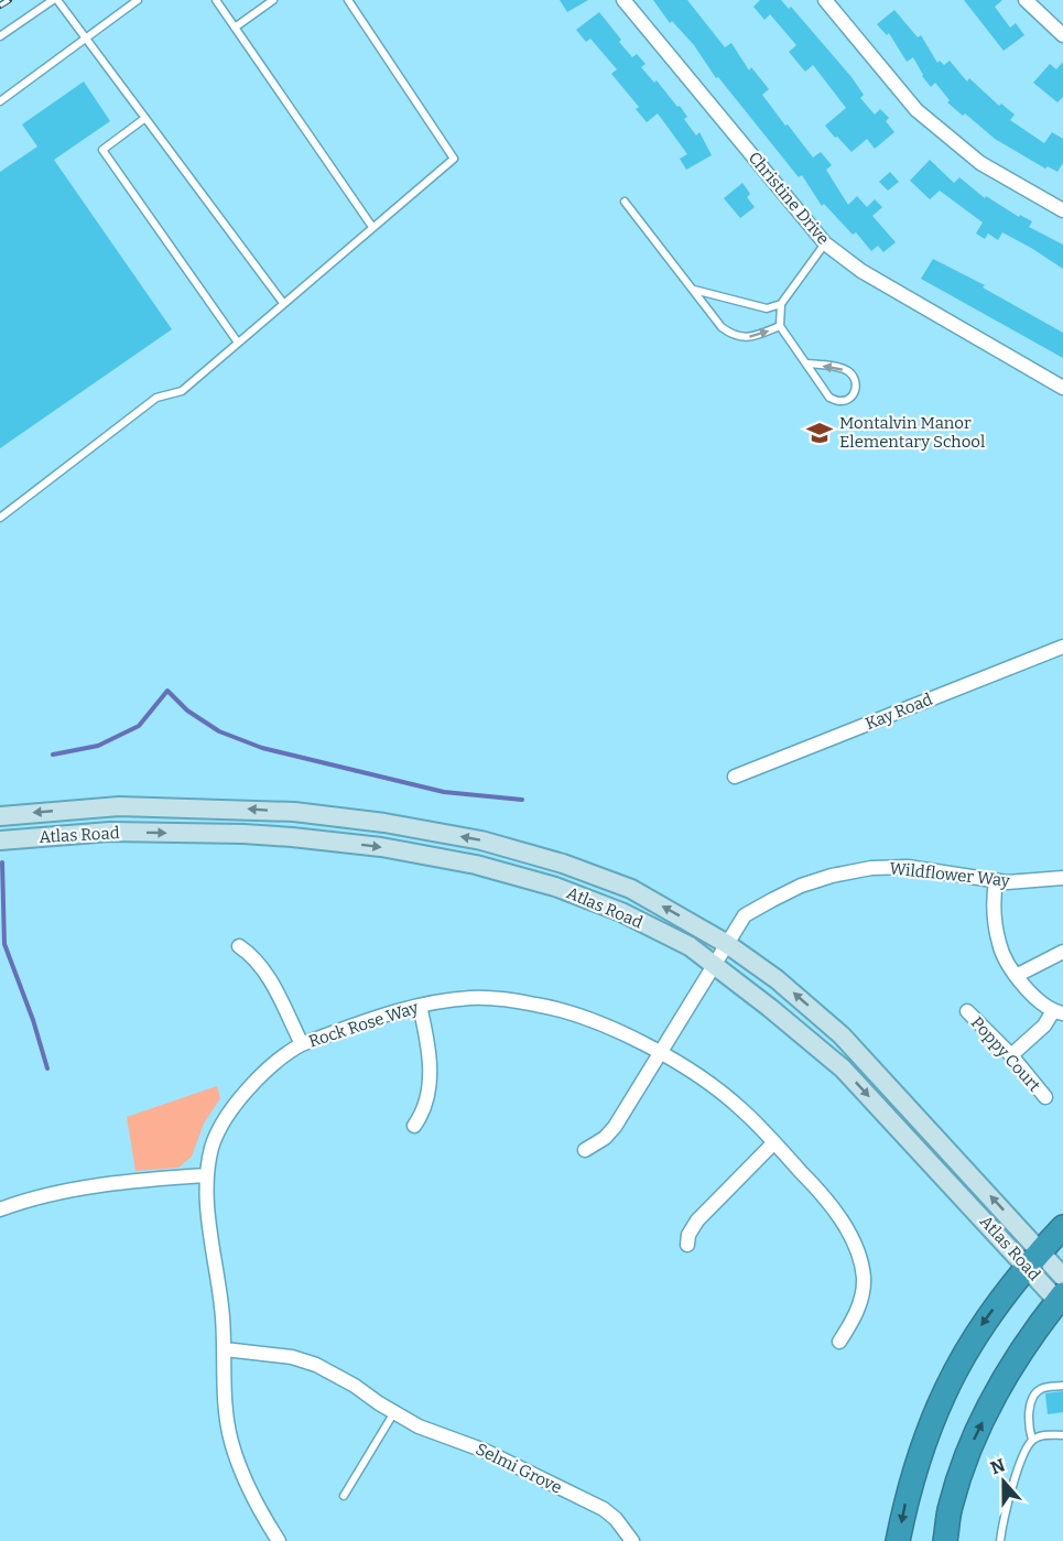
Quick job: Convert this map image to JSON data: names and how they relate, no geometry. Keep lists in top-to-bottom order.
{
  "streets": {
    "street": [
      "Christine Drive",
      "Kay Road",
      "Atlas Road",
      "Wildflower Way",
      "Rock Rose Way",
      "Poppy Court",
      "Selmi Grove"
    ]
  },
  "crossings": [
    ["Atlas Road", "Wildflower Way"],
    ["Wildflower Way", "Rock Rose Way"],
    ["Rock Rose Way", "Selmi Grove"]
  ],
  "places": {
    "school or university": ["Montalvin Manor Elementary School"]
  },
  "north": "top"
}
